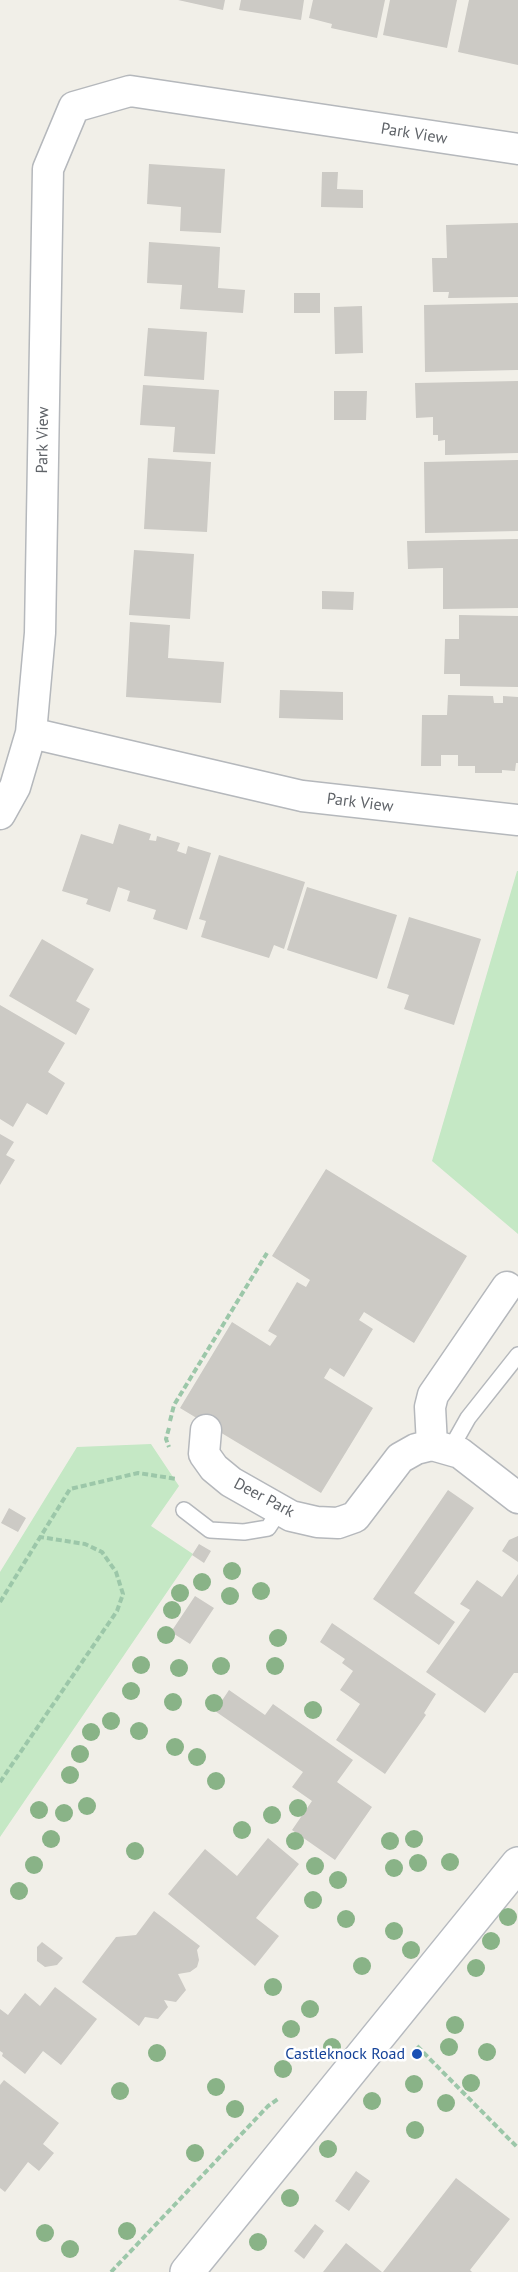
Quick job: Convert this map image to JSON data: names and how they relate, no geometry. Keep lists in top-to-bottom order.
{
  "streets": {
    "street": ["Park View", "Deer Park"]
  },
  "places": ["Castleknock Road"]
}
